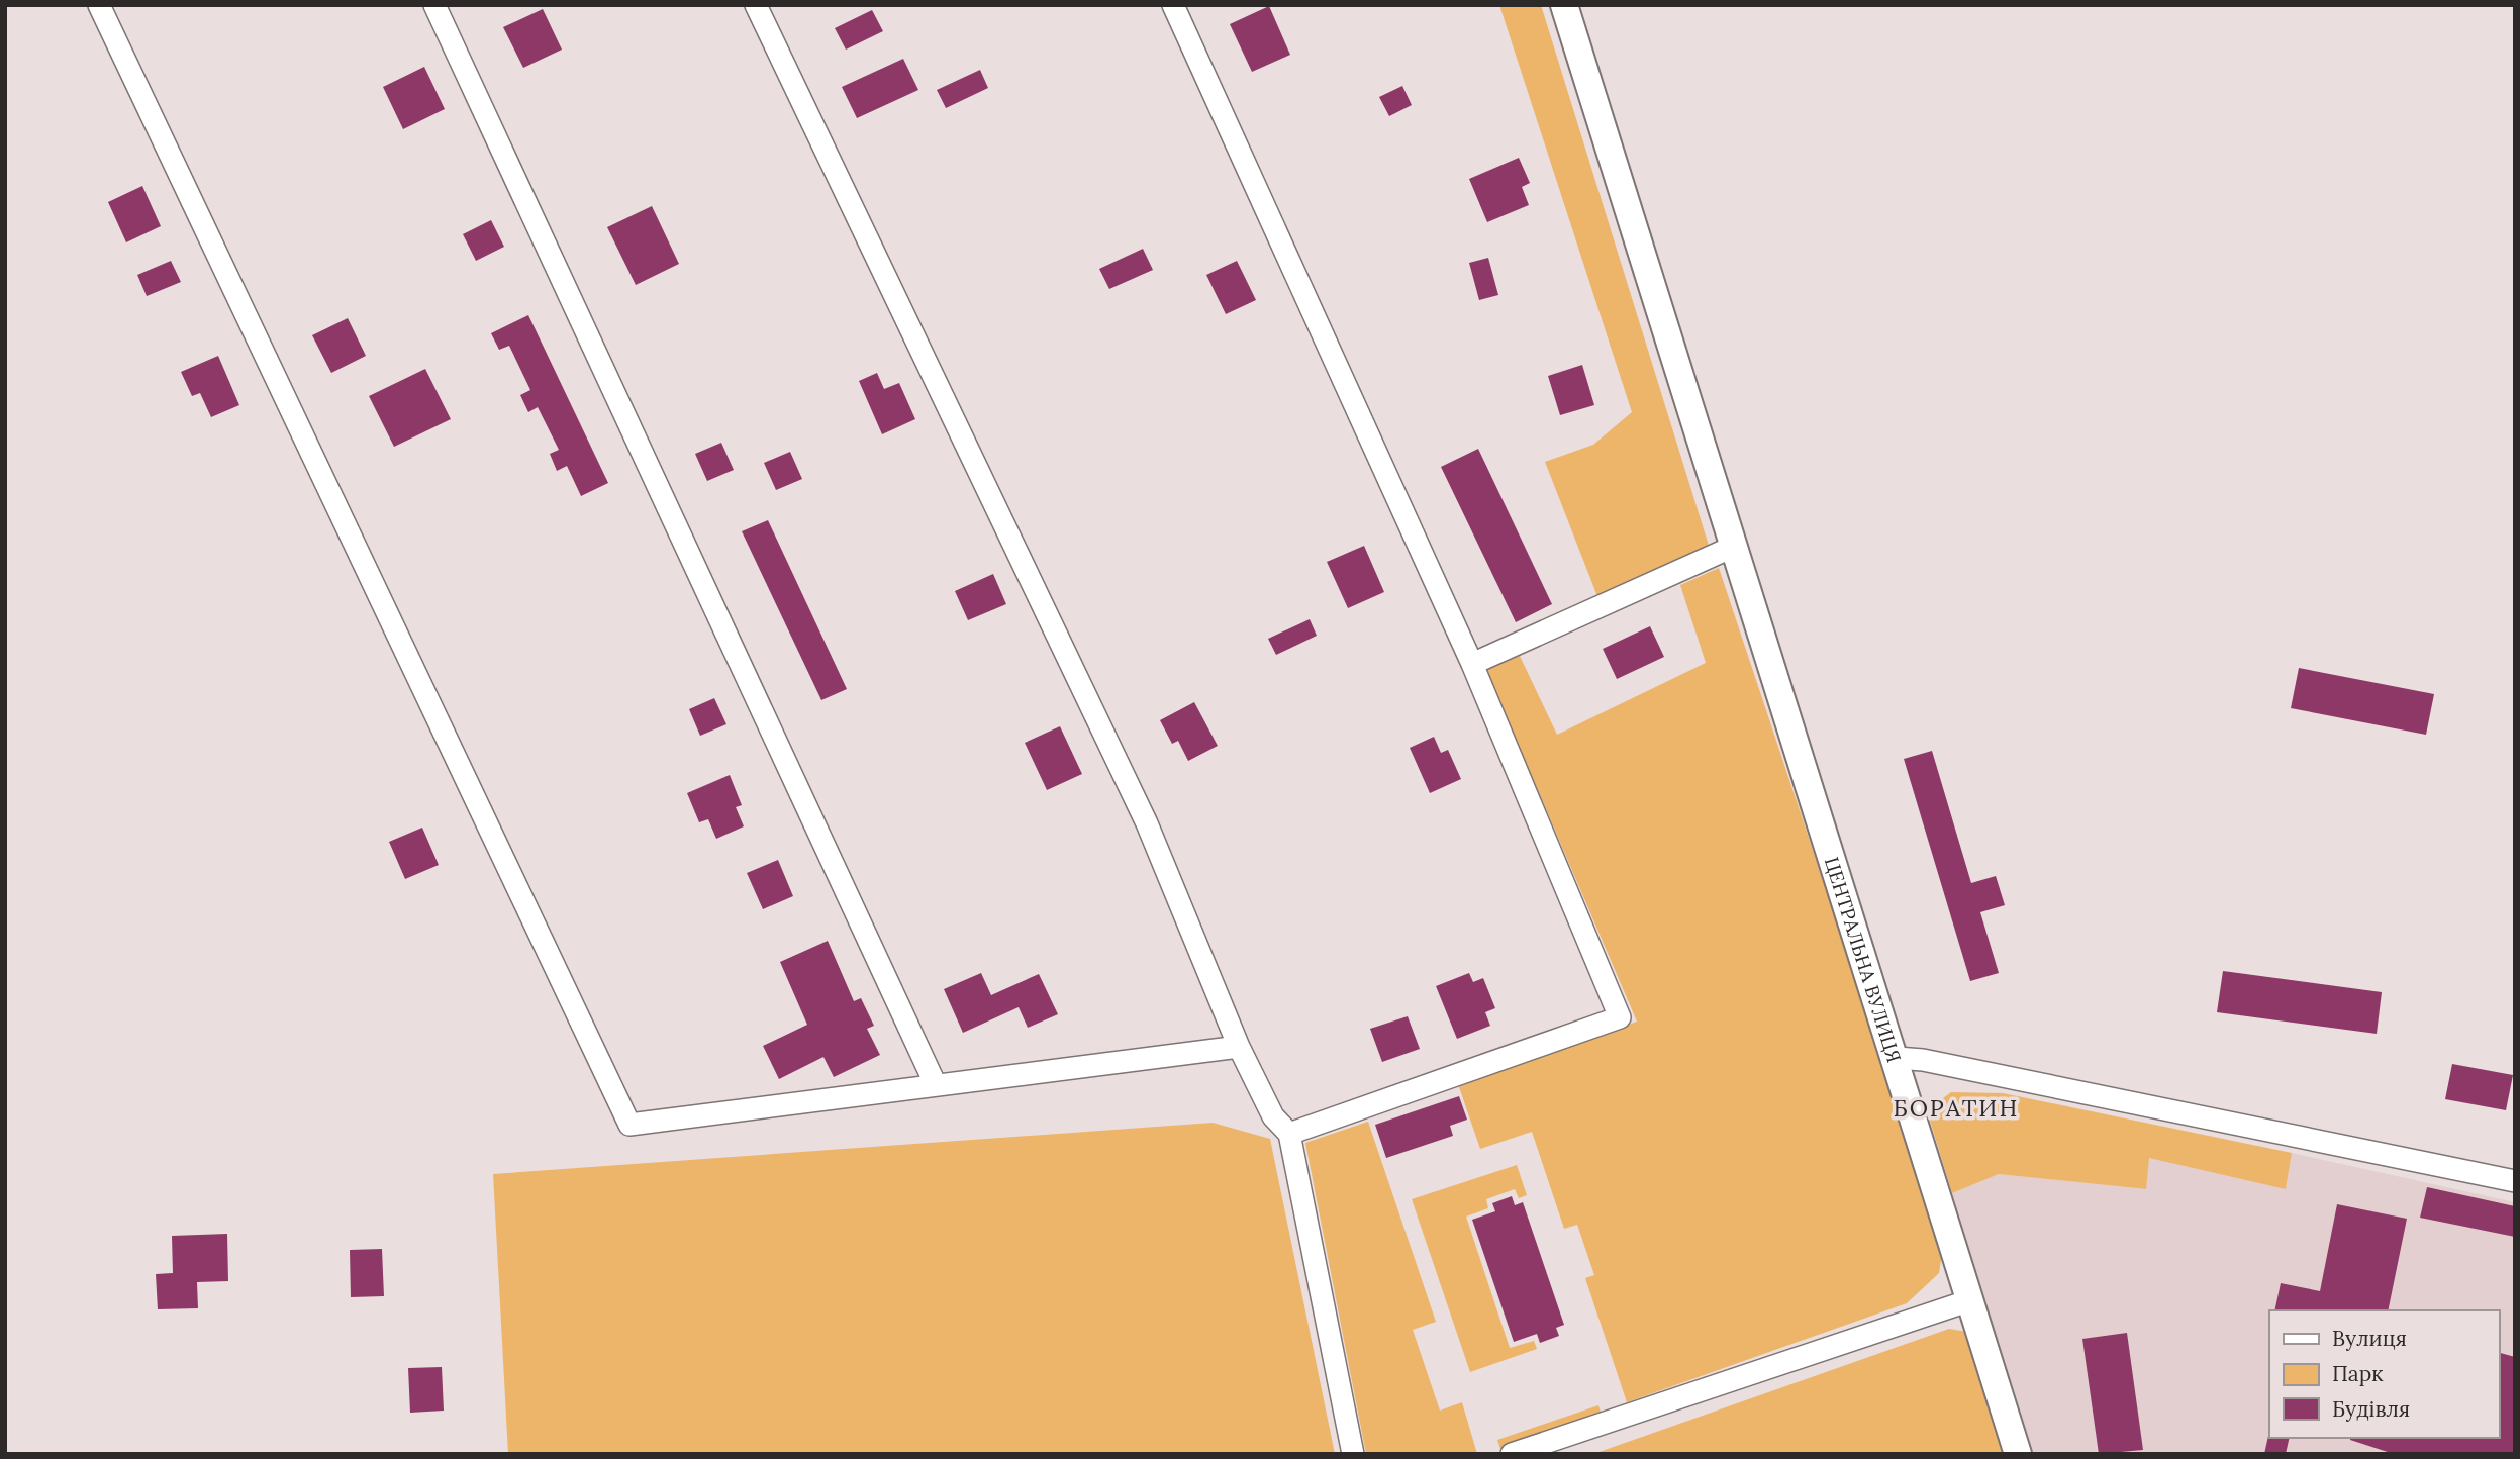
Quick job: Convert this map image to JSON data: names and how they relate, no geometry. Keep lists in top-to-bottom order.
{
  "streets": {
    "street": ["ЦЕНТРАЛЬНА ВУЛИЦЯ"]
  },
  "districts": ["БОРАТИН"],
  "legend": ["Вулиця", "Парк", "Будівля"]
}
